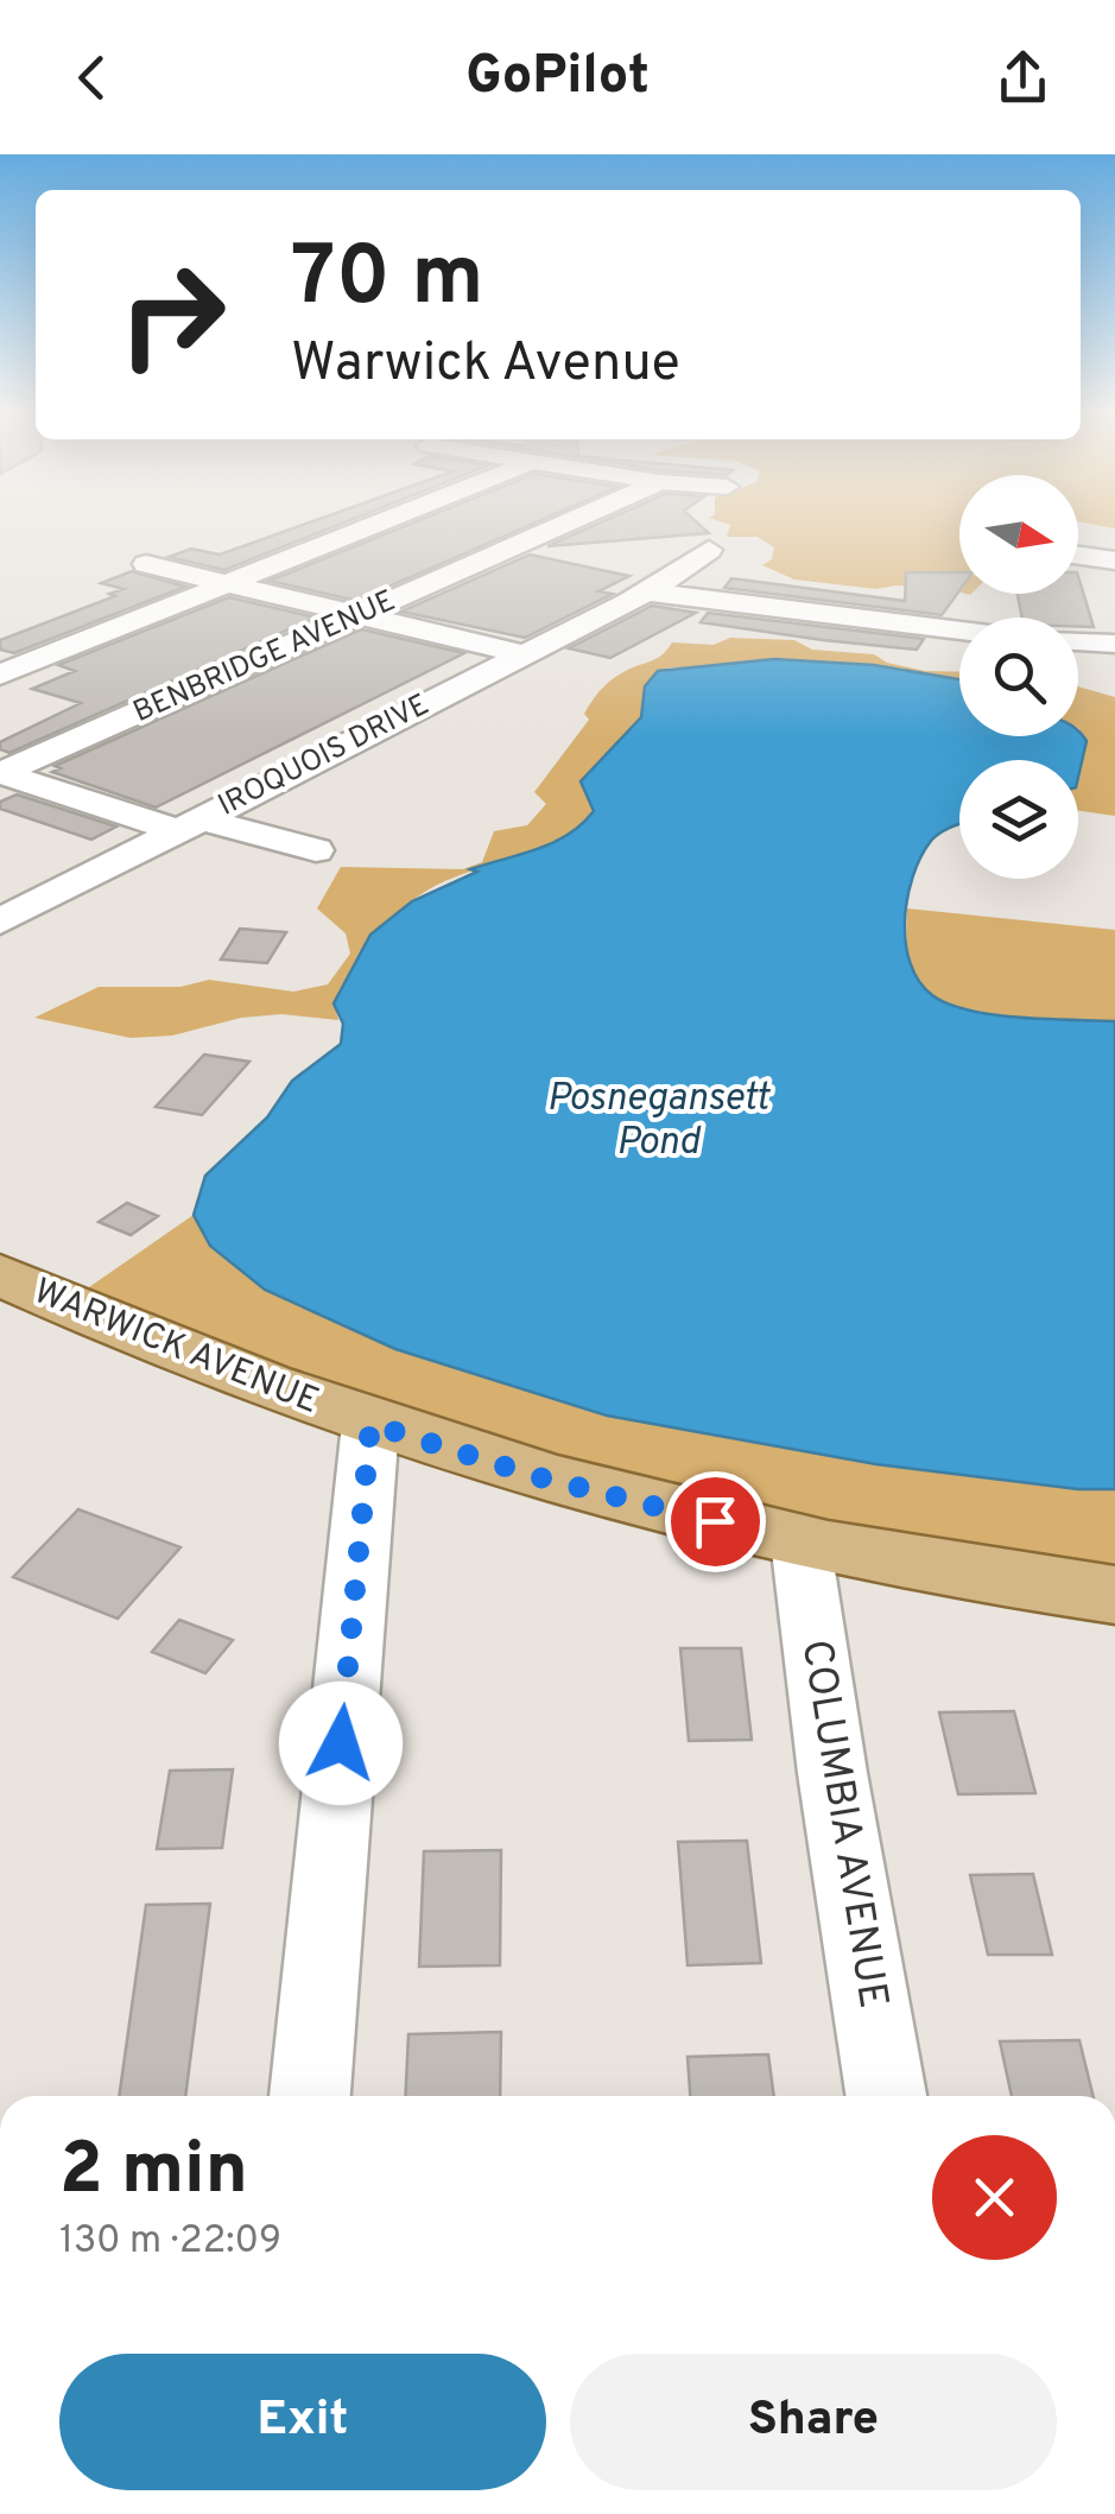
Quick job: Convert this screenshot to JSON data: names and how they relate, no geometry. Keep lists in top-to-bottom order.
{
  "streets": {
    "main road": ["WARWICK AVENUE"],
    "street": ["BENBRIDGE AVENUE", "IROQUOIS DRIVE", "COLUMBIA AVENUE"]
  },
  "crossings": [
    ["WARWICK AVENUE", "COLUMBIA AVENUE"]
  ],
  "water": ["Posnegansett Pond"],
  "north": "right",
  "page": {
    "header": "GoPilot",
    "turn": ["70 m", "Warwick Avenue"],
    "heading": ["2 min", "130 m · 22:09"],
    "buttons": ["Exit", "Share"]
  }
}
